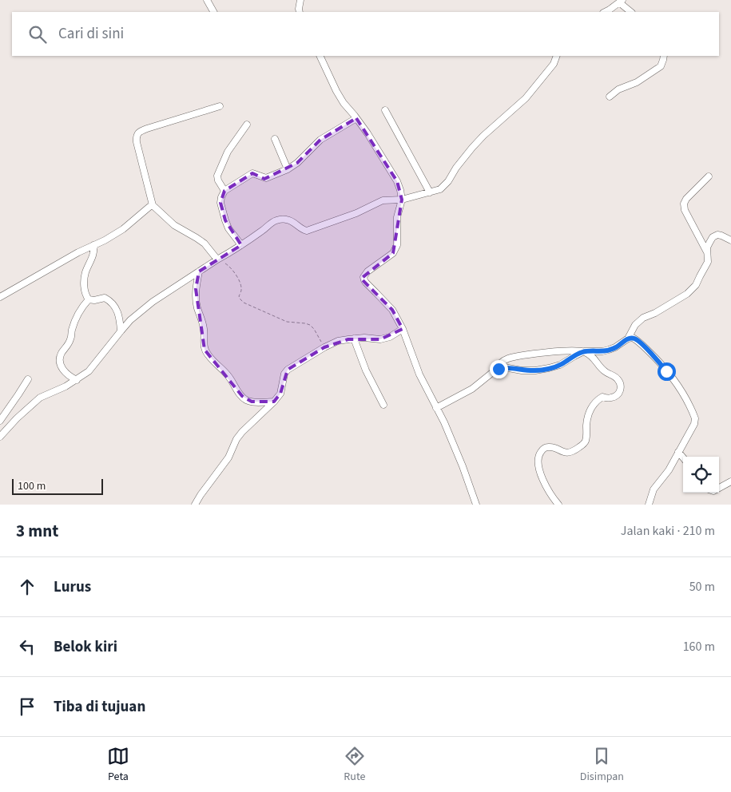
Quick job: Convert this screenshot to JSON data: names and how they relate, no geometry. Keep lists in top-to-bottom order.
{
  "scale_bar": "100 m",
  "page": {
    "search": "Cari di sini",
    "scale": "100 m",
    "heading": ["3 mnt", "Jalan kaki · 210 m"],
    "list": [
      ["Lurus", "50 m"],
      ["Belok kiri", "160 m"],
      "Tiba di tujuan"
    ],
    "nav": ["Peta", "Rute", "Disimpan"]
  }
}
